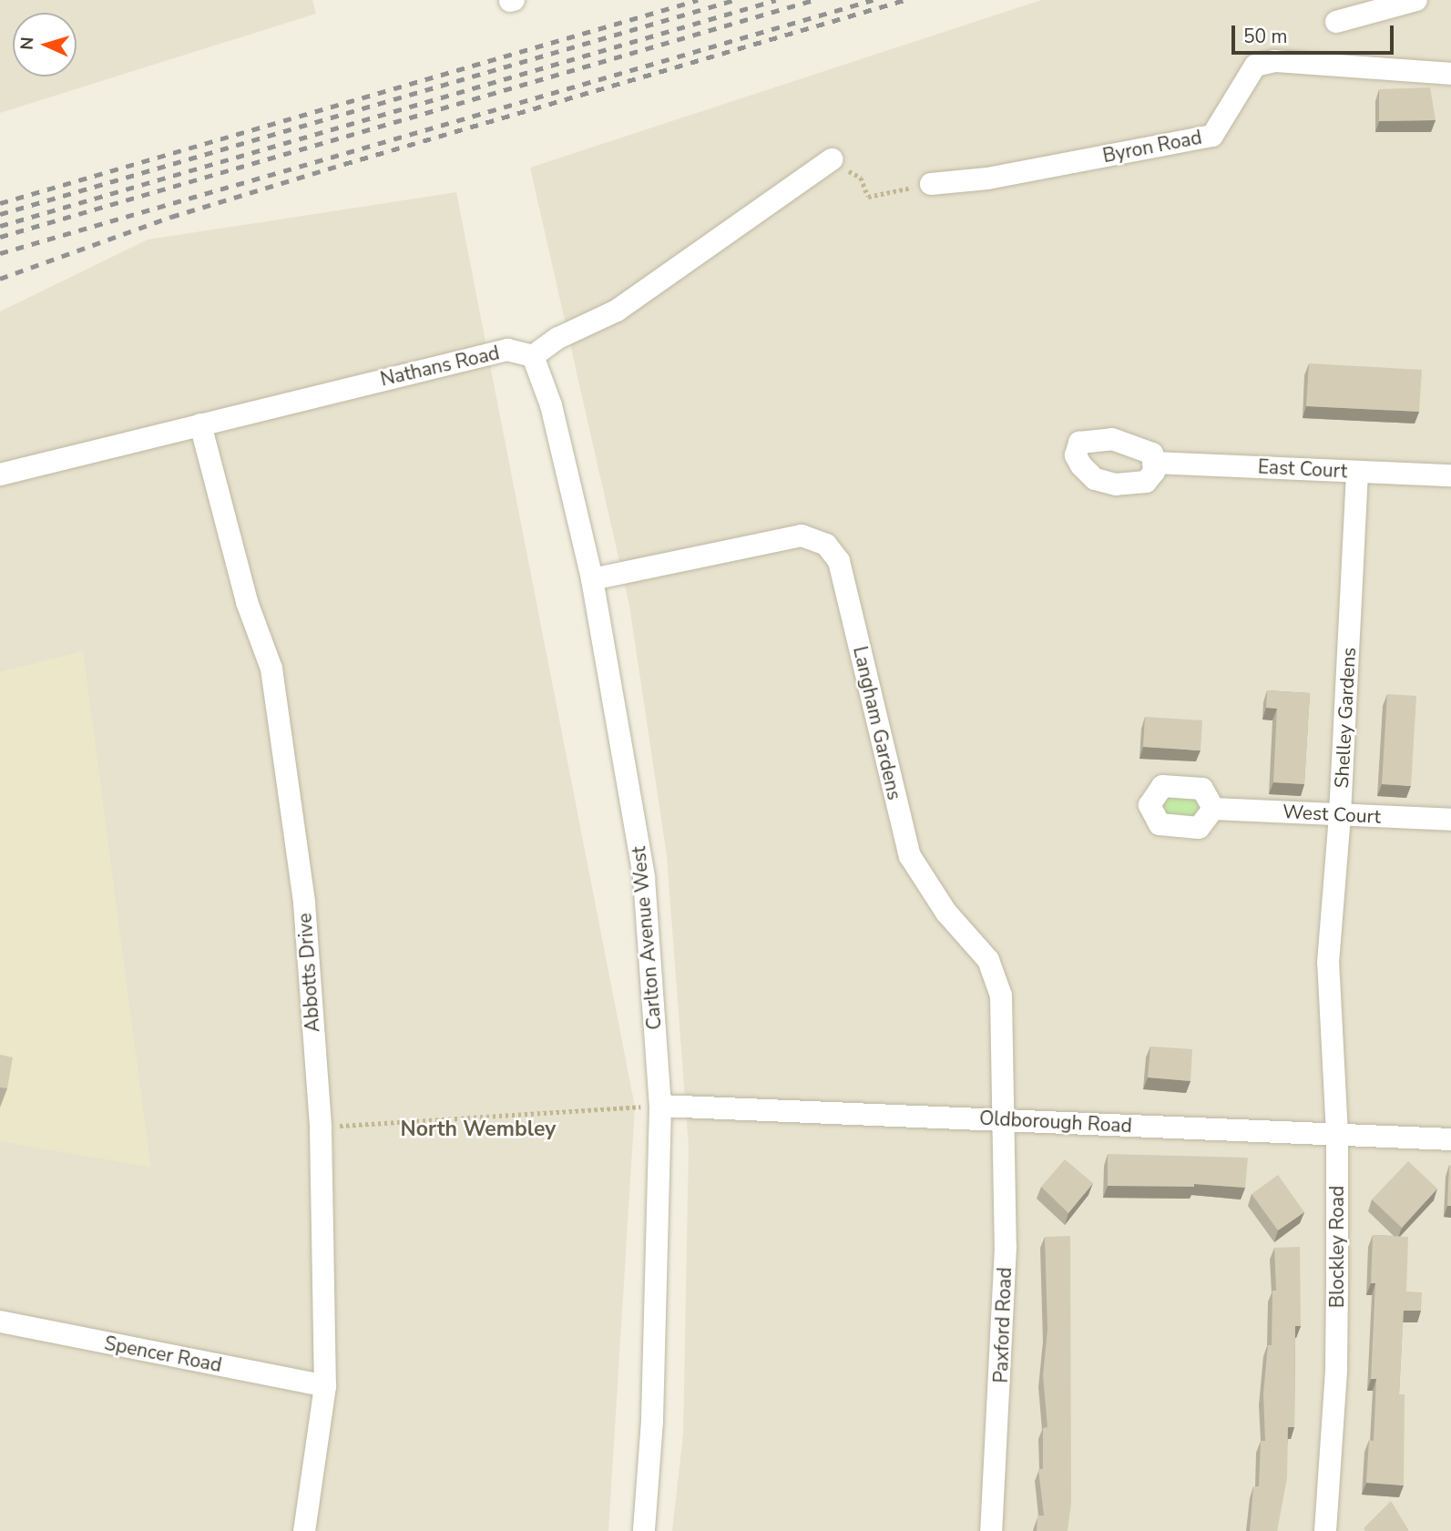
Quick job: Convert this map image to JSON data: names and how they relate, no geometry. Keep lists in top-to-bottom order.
{
  "streets": {
    "street": [
      "Byron Road",
      "Nathans Road",
      "East Court",
      "Shelley Gardens",
      "Langham Gardens",
      "West Court",
      "Carlton Avenue West",
      "Abbotts Drive",
      "Oldborough Road",
      "Blockley Road",
      "Paxford Road",
      "Spencer Road"
    ]
  },
  "crossings": [
    ["Nathans Road", "Carlton Avenue West"],
    ["Nathans Road", "Abbotts Drive"],
    ["East Court", "Shelley Gardens"],
    ["Shelley Gardens", "West Court"],
    ["Shelley Gardens", "Blockley Road"],
    ["Langham Gardens", "Carlton Avenue West"],
    ["Langham Gardens", "Oldborough Road"],
    ["Langham Gardens", "Paxford Road"],
    ["Carlton Avenue West", "Oldborough Road"],
    ["Abbotts Drive", "Spencer Road"],
    ["Oldborough Road", "Blockley Road"],
    ["Oldborough Road", "Paxford Road"]
  ],
  "districts": ["North Wembley"],
  "scale_bar": "50 m",
  "north": "left"
}
